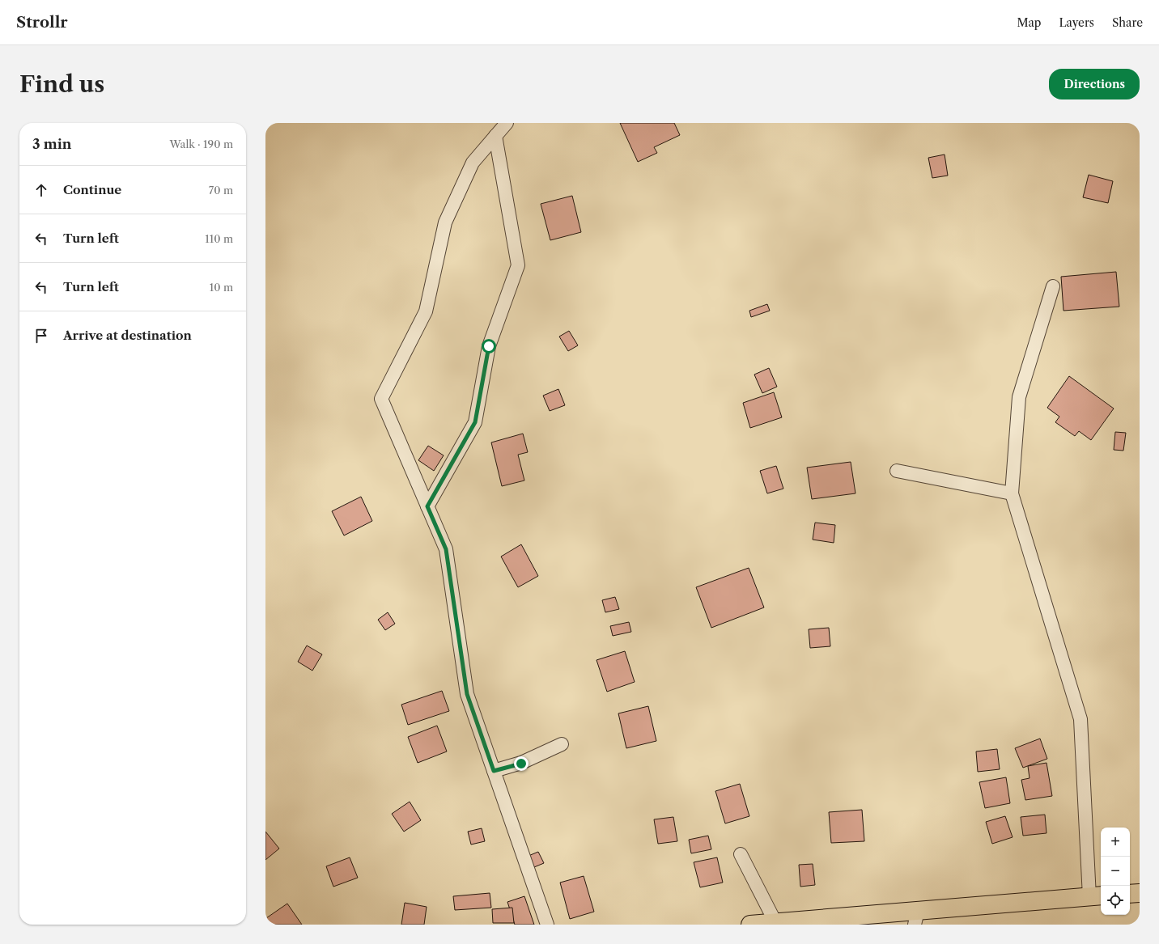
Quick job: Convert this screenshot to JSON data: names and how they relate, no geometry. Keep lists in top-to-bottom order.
{
  "page": {
    "header": "Strollr",
    "nav": ["Map", "Layers", "Share"],
    "buttons": "Directions",
    "title": "Find us",
    "heading": ["3 min", "Walk · 190 m"],
    "list": [
      ["Continue", "70 m"],
      ["Turn left", "110 m"],
      ["Turn left", "10 m"],
      "Arrive at destination"
    ],
    "map_buttons": ["+", "−"]
  }
}
